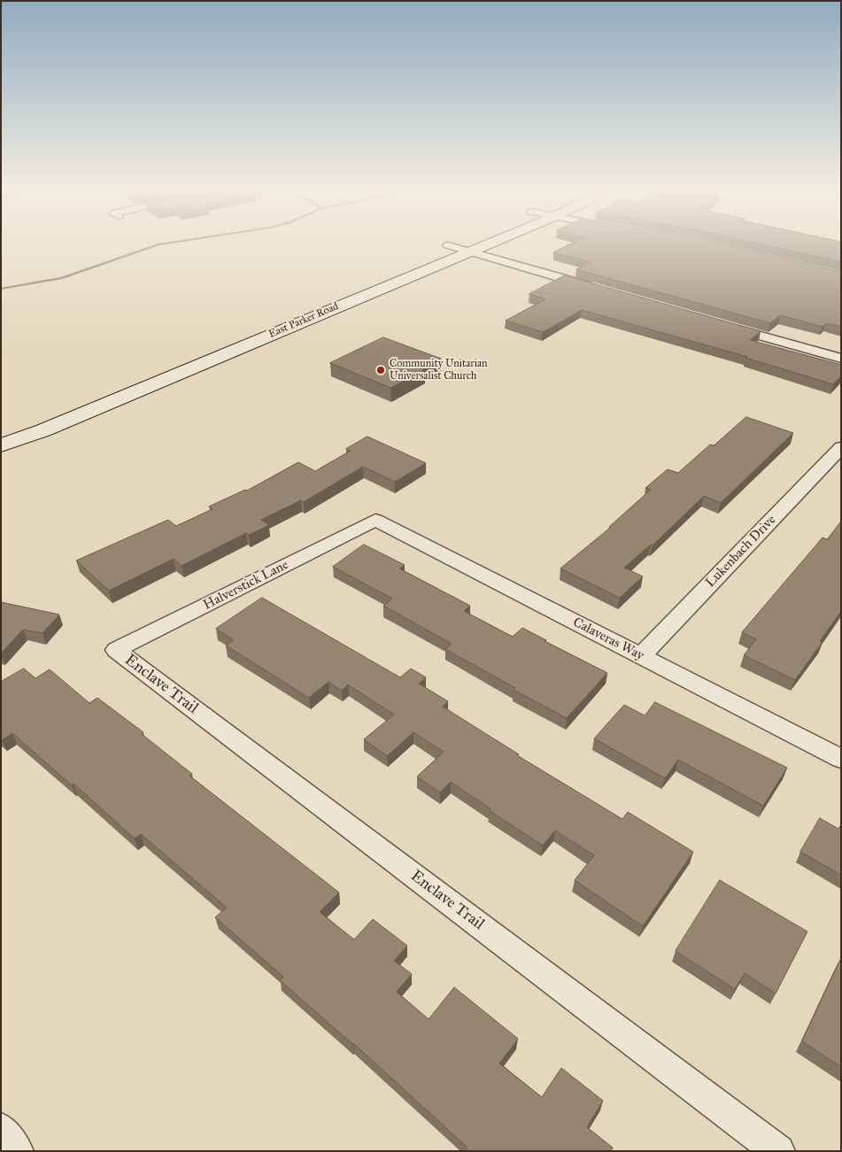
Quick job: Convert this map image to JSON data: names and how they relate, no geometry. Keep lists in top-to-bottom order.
{
  "streets": {
    "main road": ["East Parker Road"],
    "street": [
      "Lukenbach Drive",
      "Halverstick Lane",
      "Calaveras Way",
      "Enclave Trail"
    ]
  },
  "crossings": [
    ["Lukenbach Drive", "Calaveras Way"],
    ["Halverstick Lane", "Calaveras Way"],
    ["Halverstick Lane", "Enclave Trail"]
  ],
  "places": ["Community Unitarian Universalist Church"]
}
